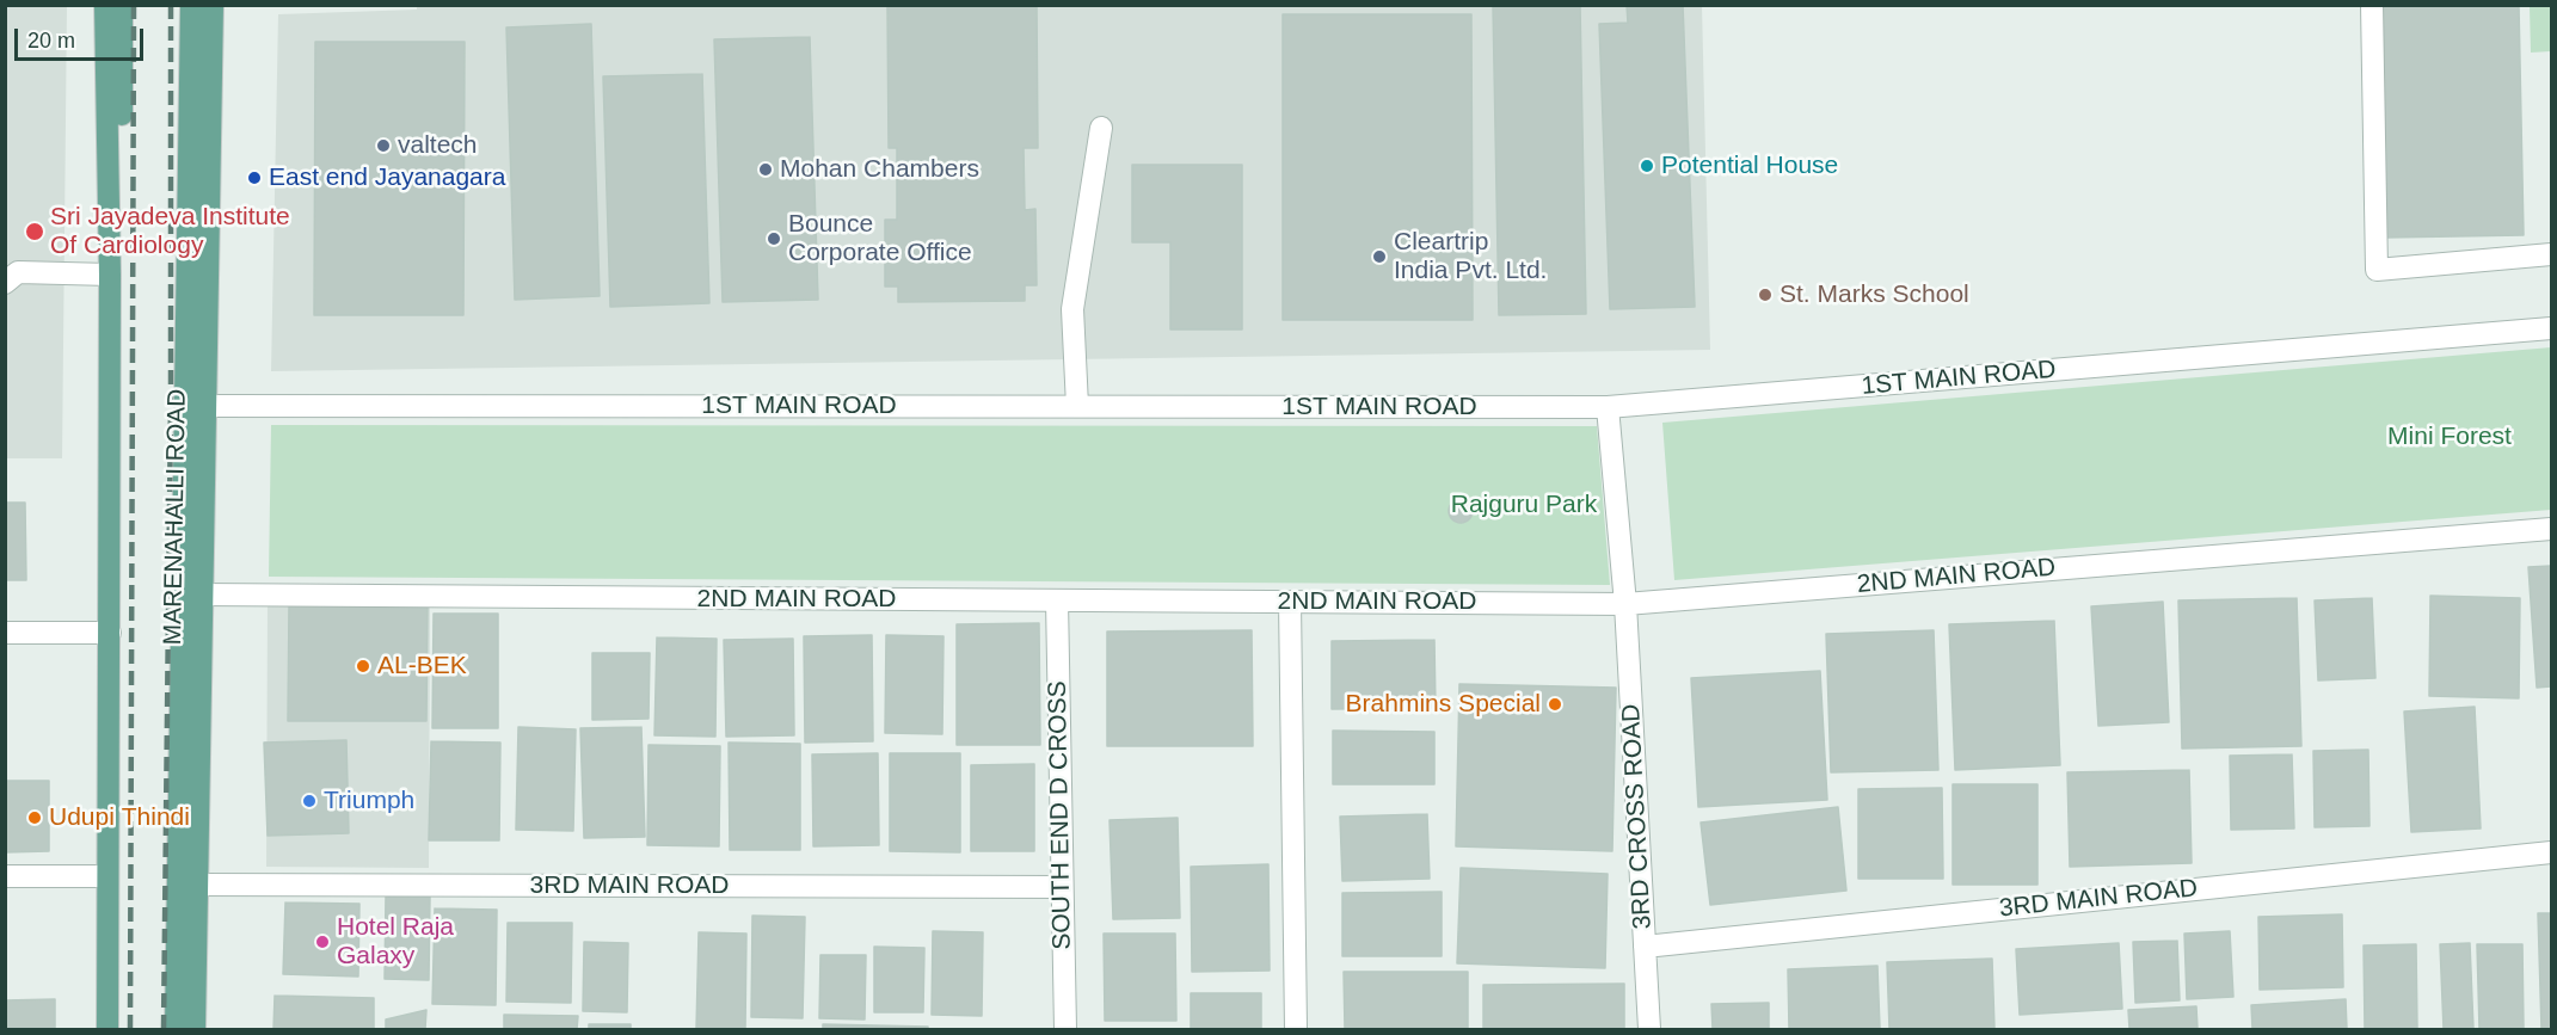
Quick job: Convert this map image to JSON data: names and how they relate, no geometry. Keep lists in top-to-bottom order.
{
  "streets": {
    "main road": ["MARENAHALLI ROAD"],
    "street": [
      "1ST MAIN ROAD",
      "2ND MAIN ROAD",
      "SOUTH END D CROSS",
      "3RD CROSS ROAD",
      "3RD MAIN ROAD"
    ]
  },
  "crossings": [
    ["1ST MAIN ROAD", "MARENAHALLI ROAD"],
    ["1ST MAIN ROAD", "3RD CROSS ROAD"],
    ["MARENAHALLI ROAD", "2ND MAIN ROAD"],
    ["MARENAHALLI ROAD", "3RD MAIN ROAD"],
    ["2ND MAIN ROAD", "SOUTH END D CROSS"],
    ["2ND MAIN ROAD", "3RD CROSS ROAD"],
    ["SOUTH END D CROSS", "3RD MAIN ROAD"],
    ["3RD CROSS ROAD", "3RD MAIN ROAD"]
  ],
  "parks": ["Mini Forest", "Rajguru Park"],
  "places": [
    "valtech",
    "Potential House",
    "Mohan Chambers",
    "East end Jayanagara",
    "Sri Jayadeva Institute Of Cardiology",
    "Bounce Corporate Office",
    "Cleartrip India Pvt. Ltd.",
    "St. Marks School",
    "AL-BEK",
    "Brahmins Special",
    "Triumph",
    "Udupi Thindi",
    "Hotel Raja Galaxy"
  ],
  "scale_bar": "20 m"
}
